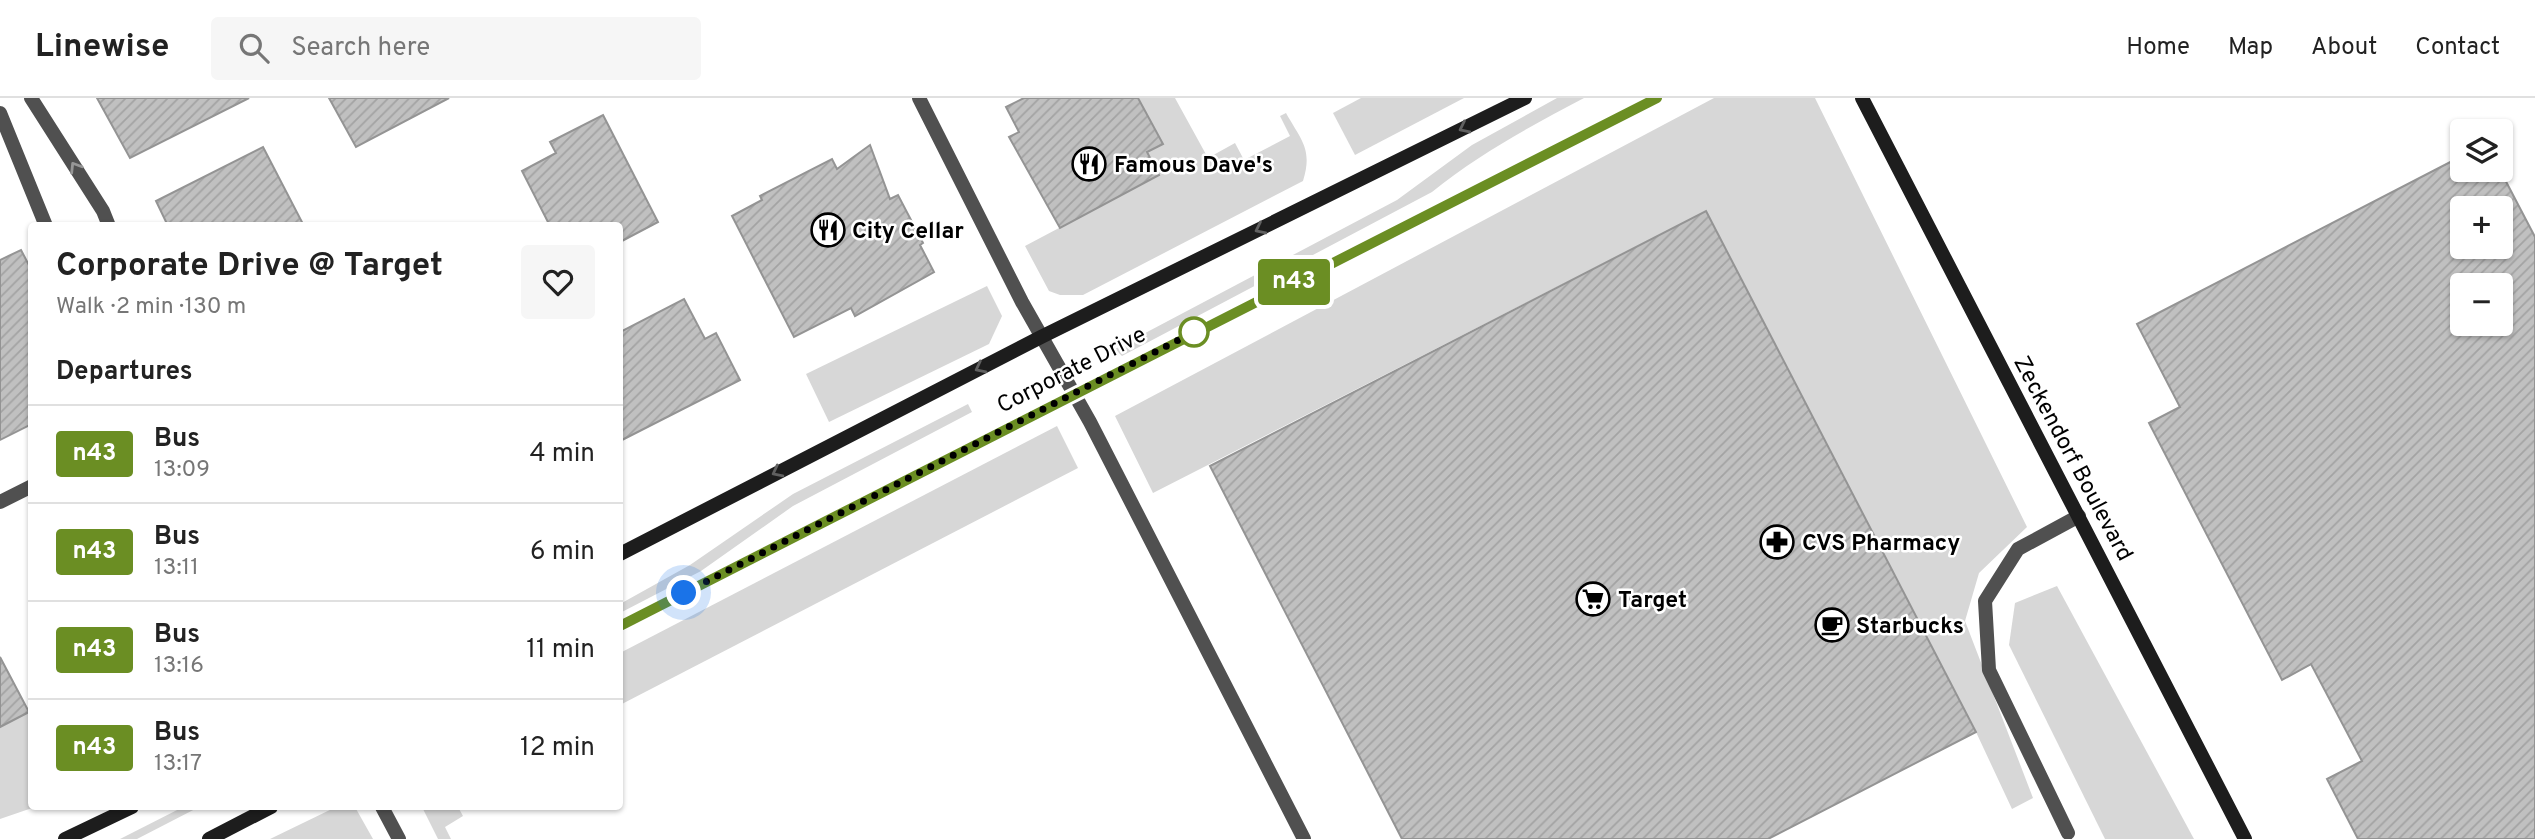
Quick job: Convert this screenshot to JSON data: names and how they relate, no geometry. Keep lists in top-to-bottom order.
{
  "streets": {
    "main road": ["Corporate Drive", "Zeckendorf Boulevard"]
  },
  "places": {
    "restaurant": ["Famous Dave's", "City Cellar"],
    "pharmacy": ["CVS Pharmacy"],
    "supermarket": ["Target"],
    "cafe": ["Starbucks"]
  },
  "lines": ["bus line n43"],
  "page": {
    "header": "Linewise",
    "search": "Search here",
    "nav": [
      "Home",
      "Map",
      "About",
      "Contact"
    ],
    "on_map": "n43",
    "map_buttons": ["+", "−"],
    "heading": [
      ["Corporate Drive @ Target", "Walk · 2 min · 130 m"],
      "Departures"
    ],
    "list": [
      {
        "mark": "n43",
        "name": "Bus",
        "note": "13:09",
        "value": "4 min"
      },
      {
        "mark": "n43",
        "name": "Bus",
        "note": "13:11",
        "value": "6 min"
      },
      {
        "mark": "n43",
        "name": "Bus",
        "note": "13:16",
        "value": "11 min"
      },
      {
        "mark": "n43",
        "name": "Bus",
        "note": "13:17",
        "value": "12 min"
      }
    ]
  }
}
